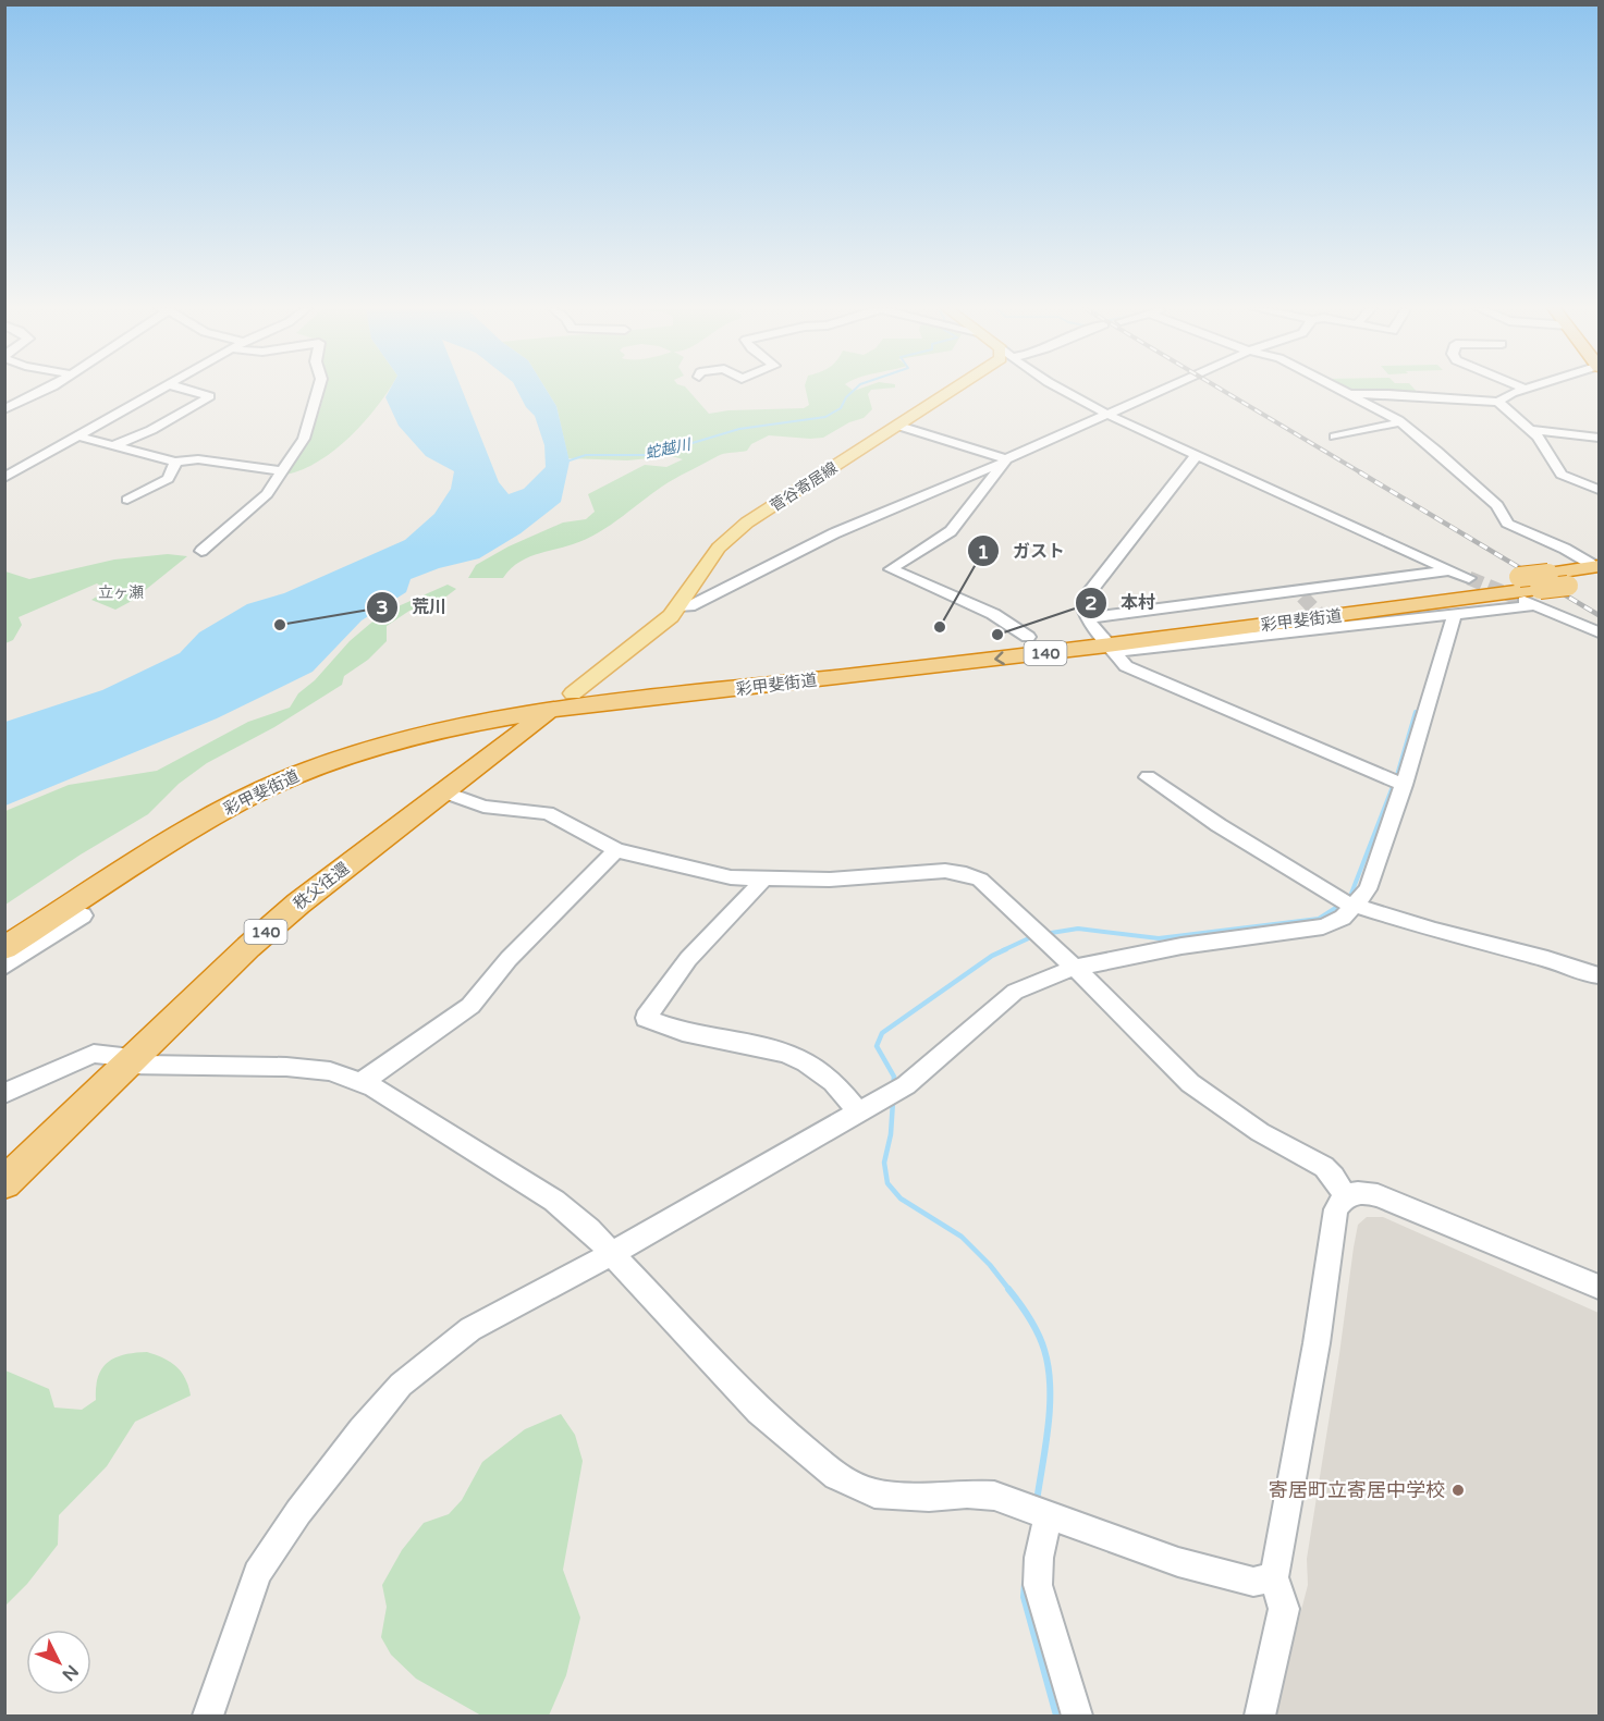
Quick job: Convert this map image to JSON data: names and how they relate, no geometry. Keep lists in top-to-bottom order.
{
  "streets": {
    "highway": ["彩甲斐街道", "140", "秩父往還"],
    "main road": ["菅谷寄居線"]
  },
  "crossings": [
    ["菅谷寄居線", "彩甲斐街道"],
    ["菅谷寄居線", "秩父往還"],
    ["彩甲斐街道", "秩父往還"]
  ],
  "districts": ["立ヶ瀬"],
  "water": ["蛇越川"],
  "places": [
    "荒川",
    "ガスト",
    "本村",
    "寄居町立寄居中学校"
  ],
  "north": "bottom right"
}
